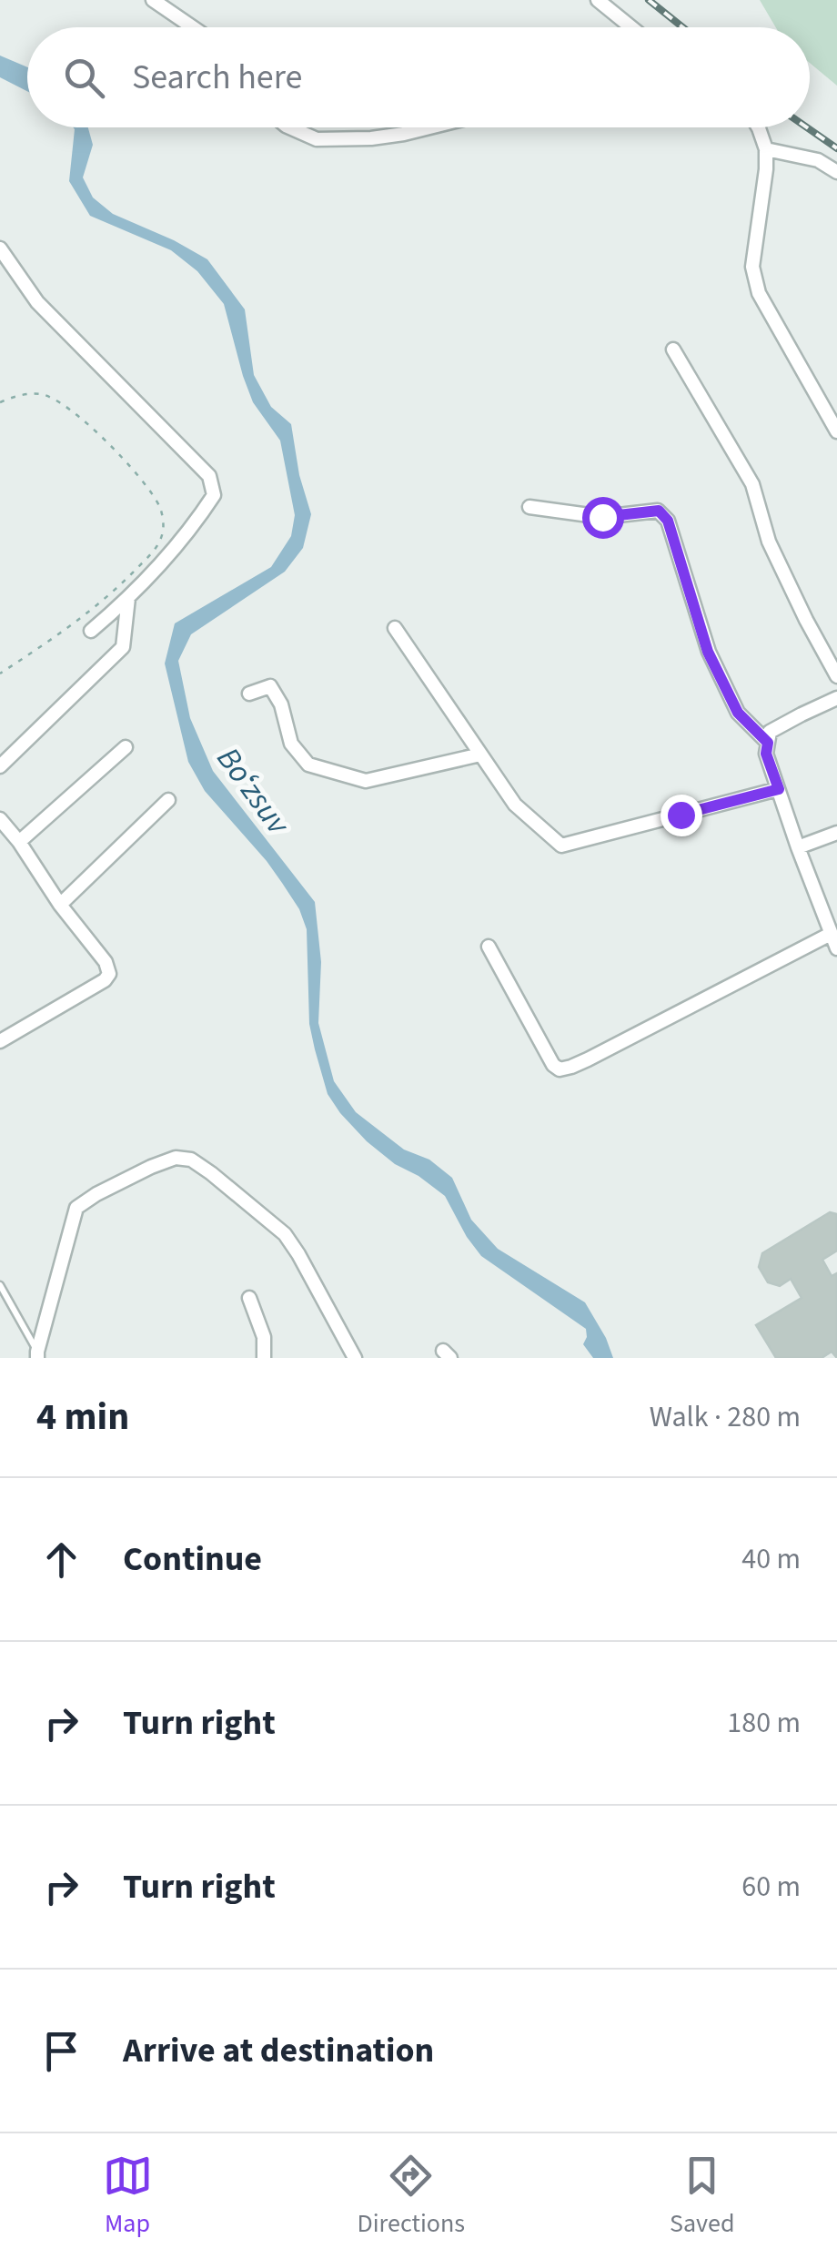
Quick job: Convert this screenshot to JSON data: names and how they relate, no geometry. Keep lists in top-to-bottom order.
{
  "water": ["Boʻzsuv"],
  "page": {
    "search": "Search here",
    "heading": ["4 min", "Walk · 280 m"],
    "list": [
      ["Continue", "40 m"],
      ["Turn right", "180 m"],
      ["Turn right", "60 m"],
      "Arrive at destination"
    ],
    "nav": ["Map", "Directions", "Saved"]
  }
}
